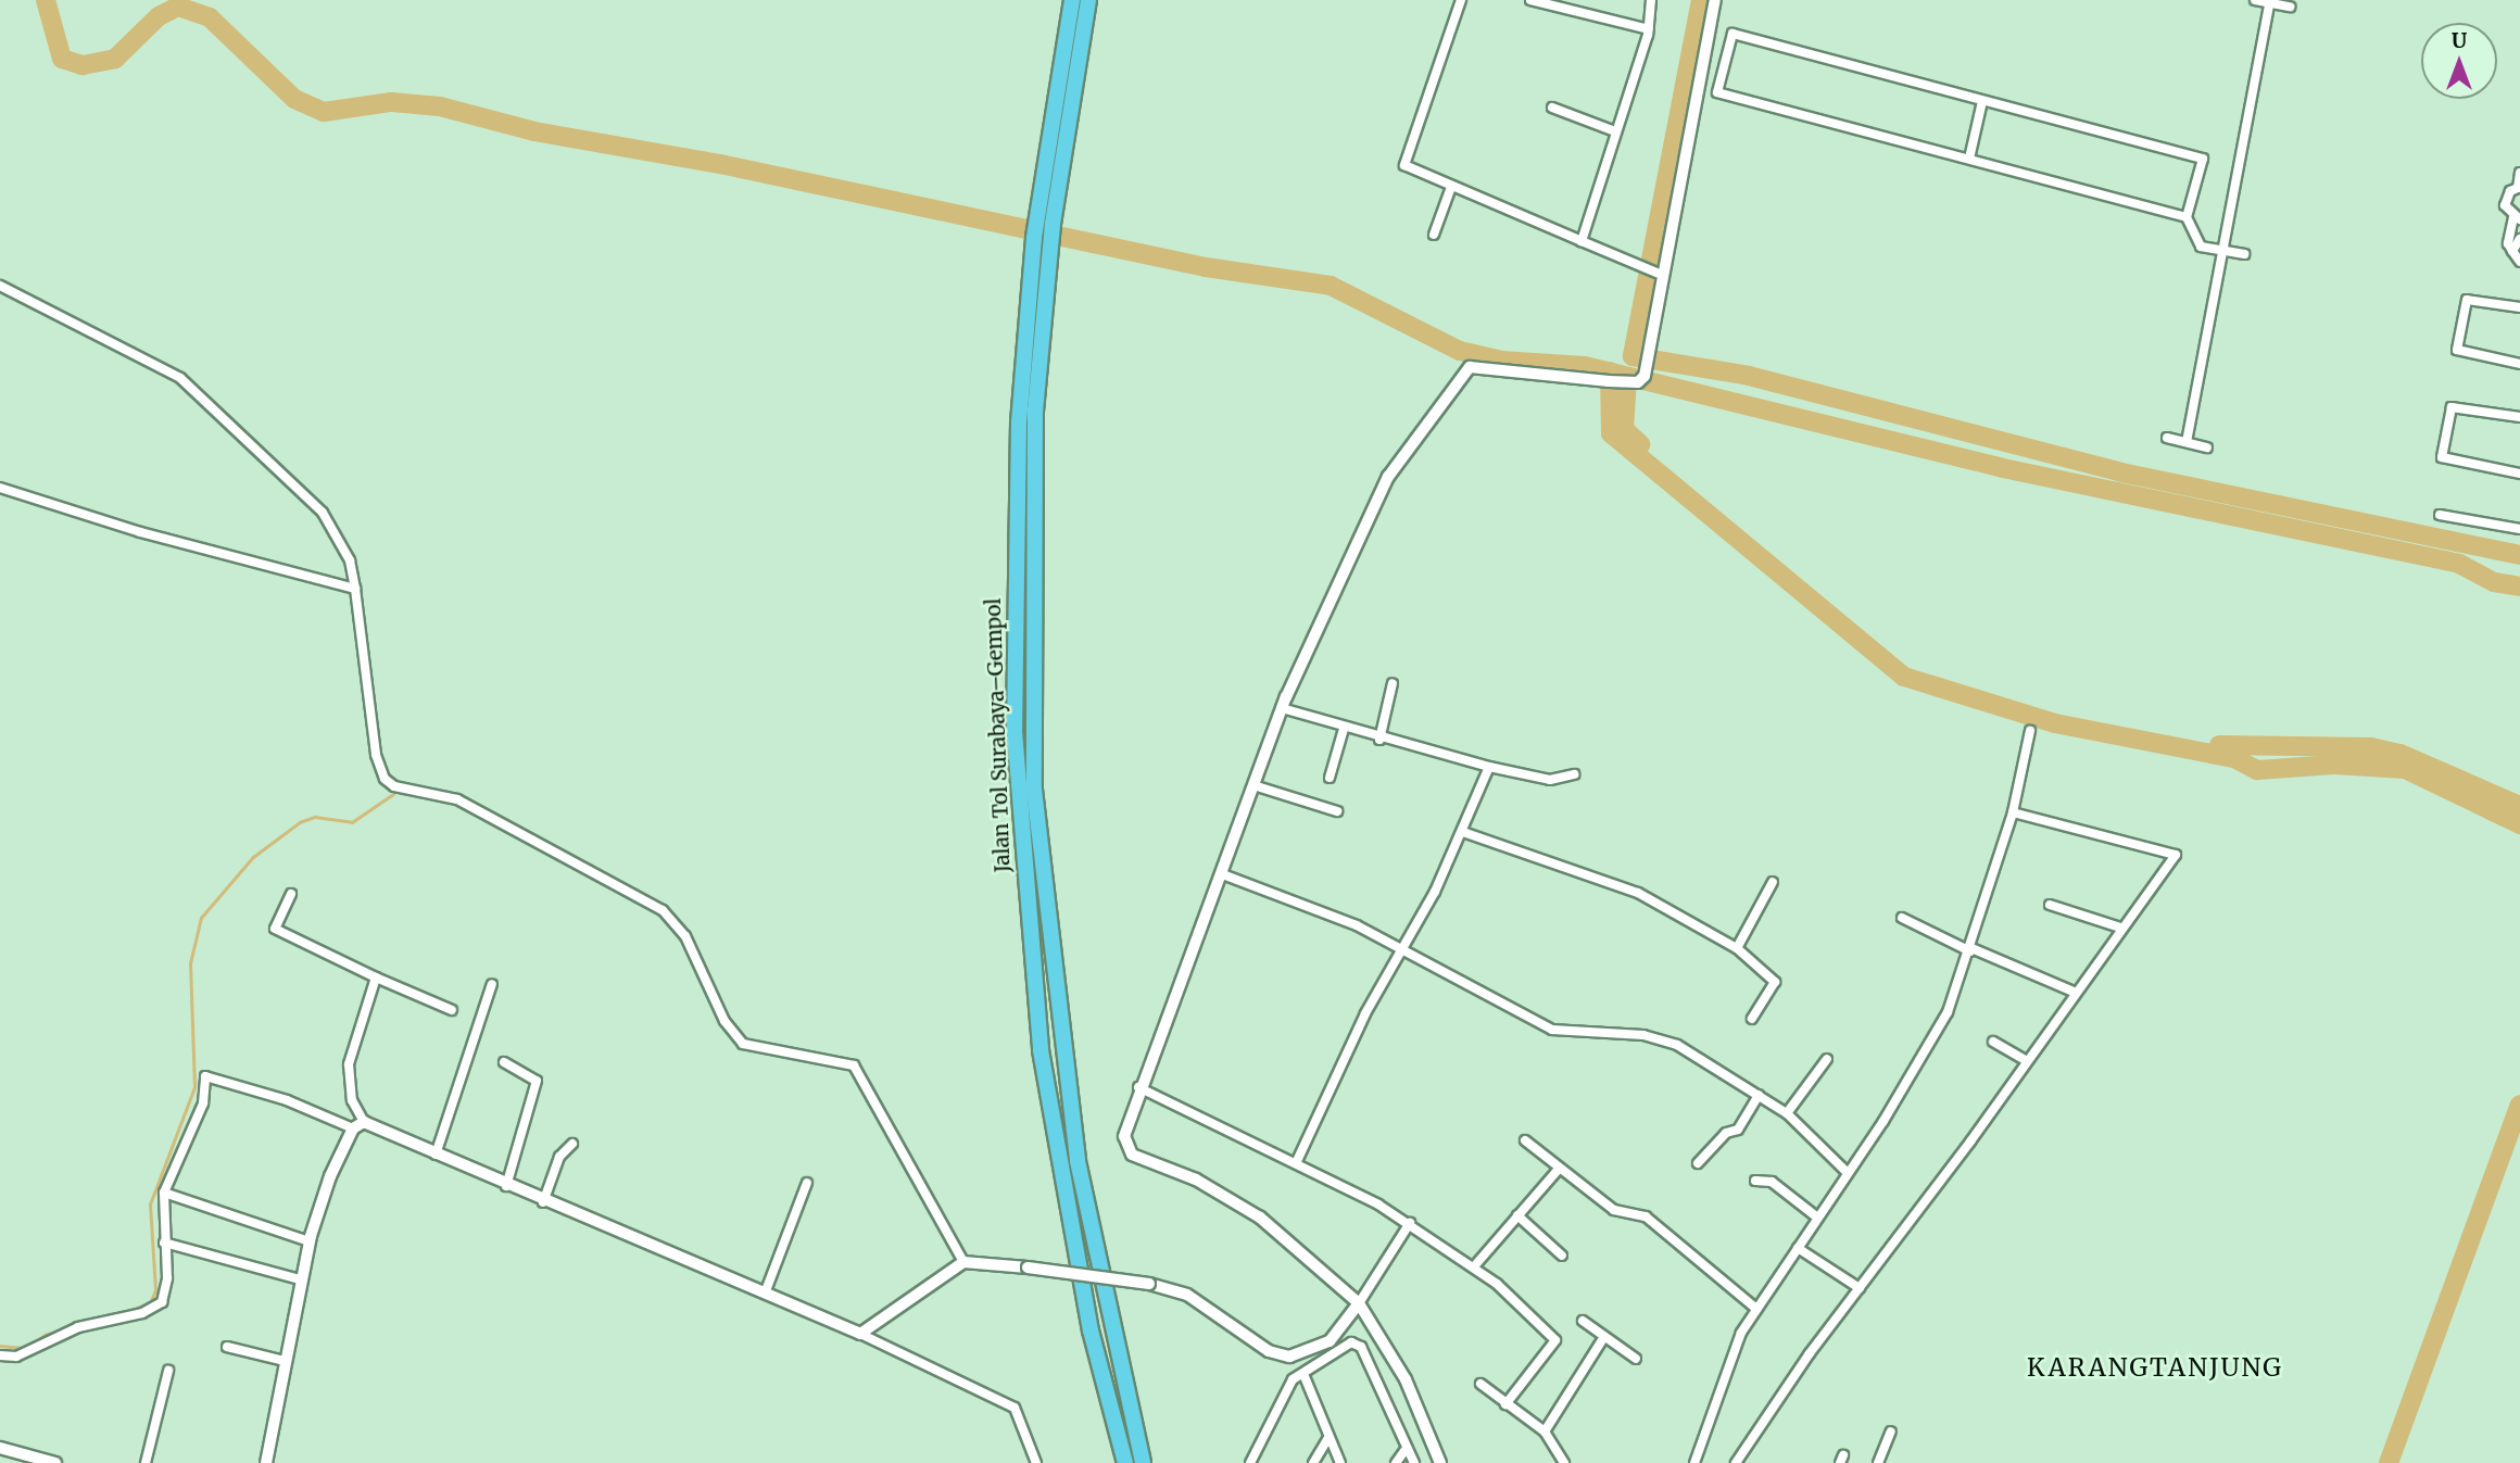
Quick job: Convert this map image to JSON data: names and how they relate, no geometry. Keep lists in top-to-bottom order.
{
  "streets": {
    "highway": ["Jalan Tol Surabaya–Gempol"]
  },
  "districts": ["KARANGTANJUNG"],
  "north": "top"
}
